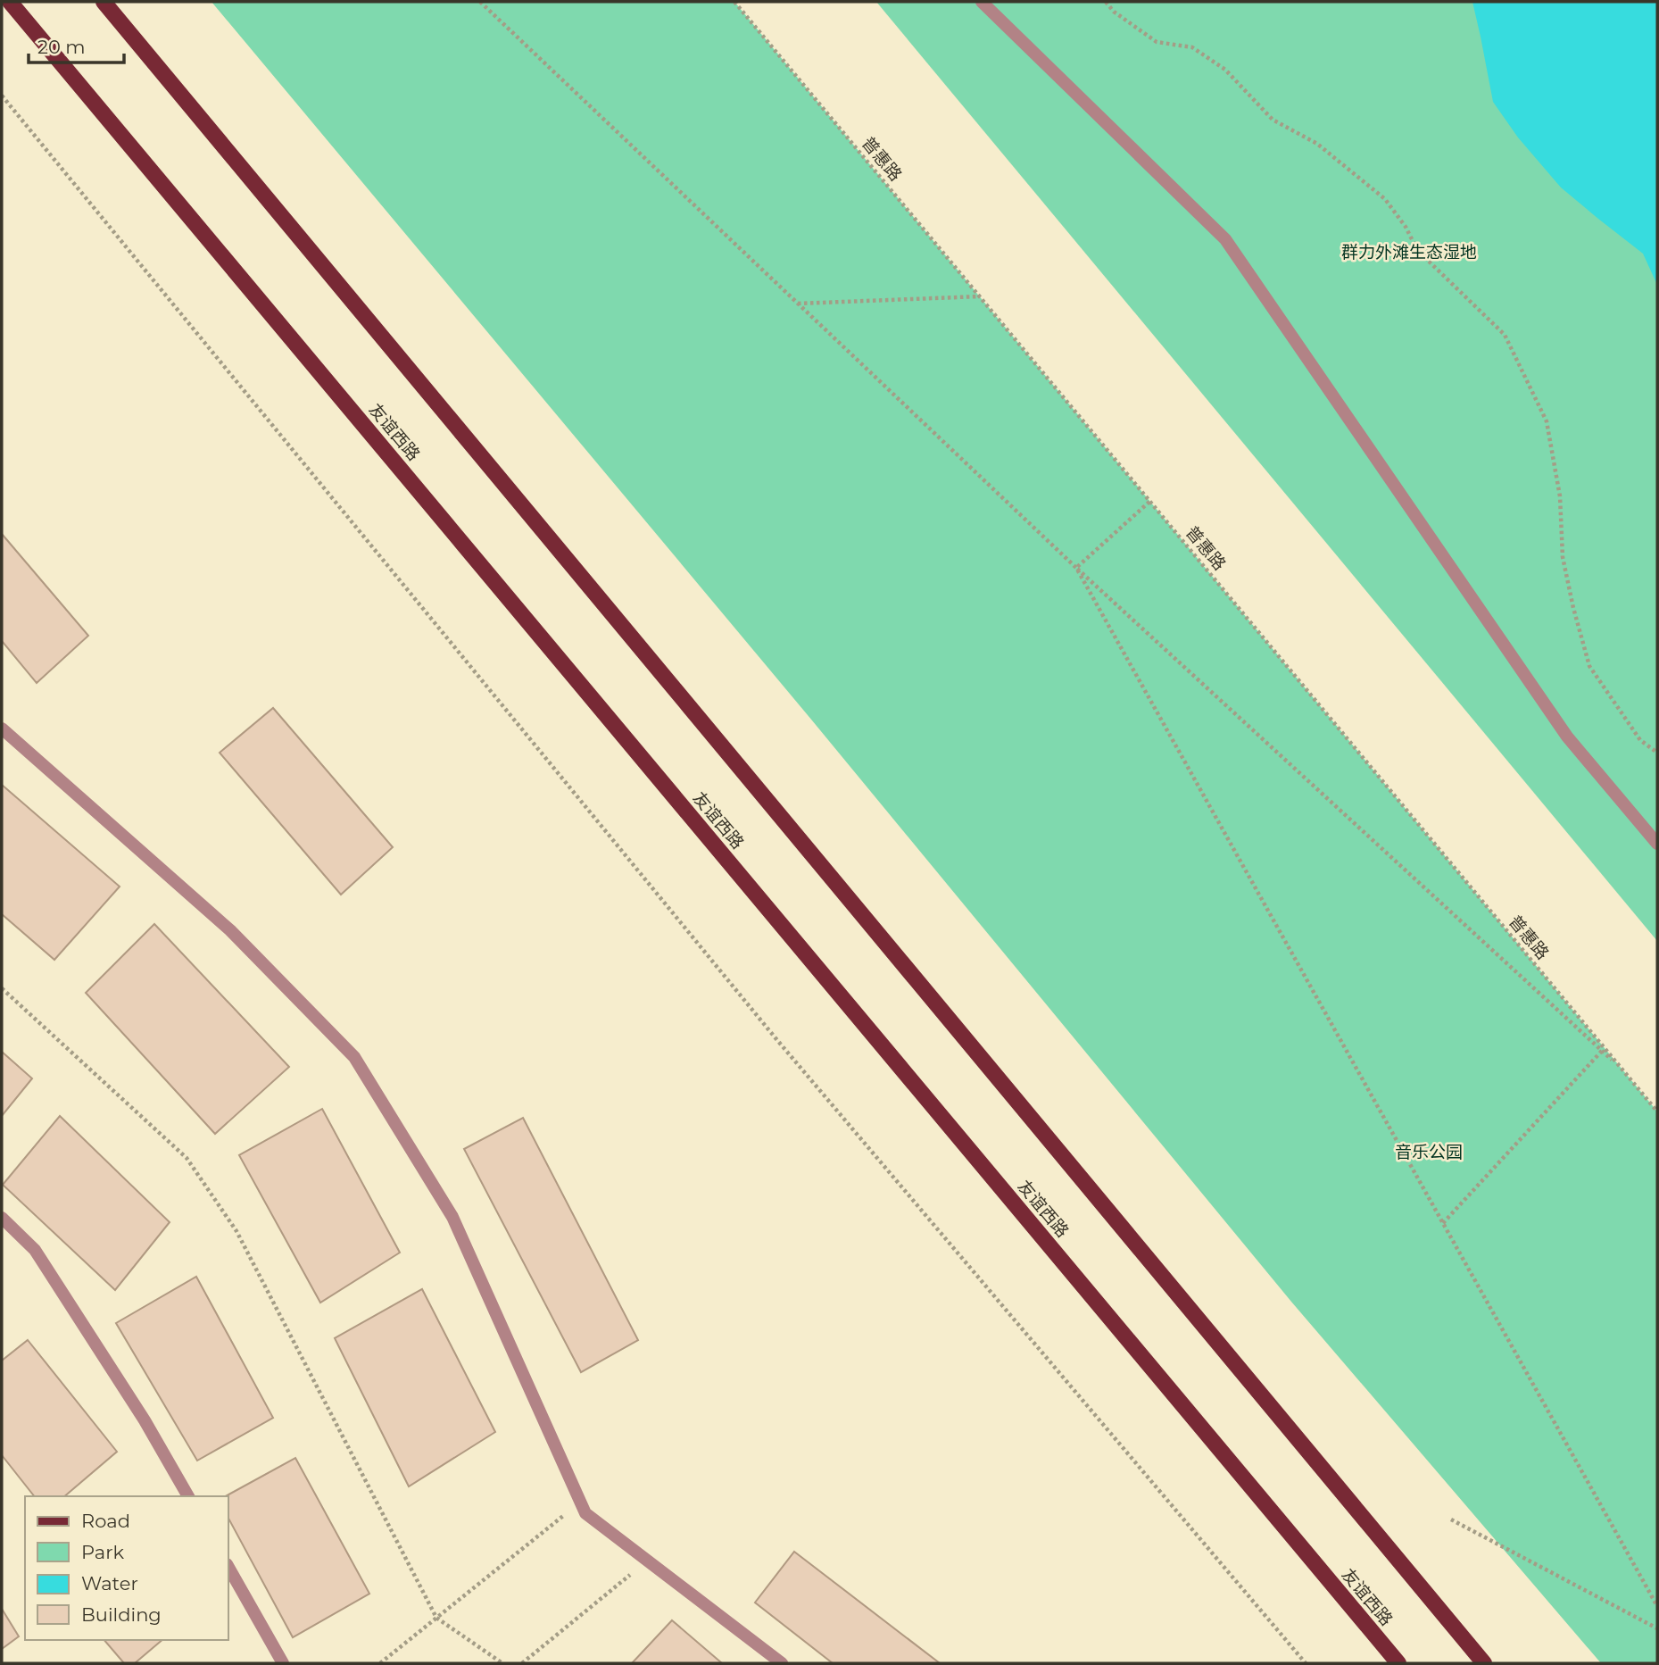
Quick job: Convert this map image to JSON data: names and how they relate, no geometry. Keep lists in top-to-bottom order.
{
  "streets": {
    "main road": ["友谊西路"],
    "path": ["普惠路"]
  },
  "parks": ["群力外滩生态湿地", "音乐公园"],
  "legend": [
    "Road",
    "Park",
    "Water",
    "Building"
  ],
  "scale_bar": "20 m"
}
